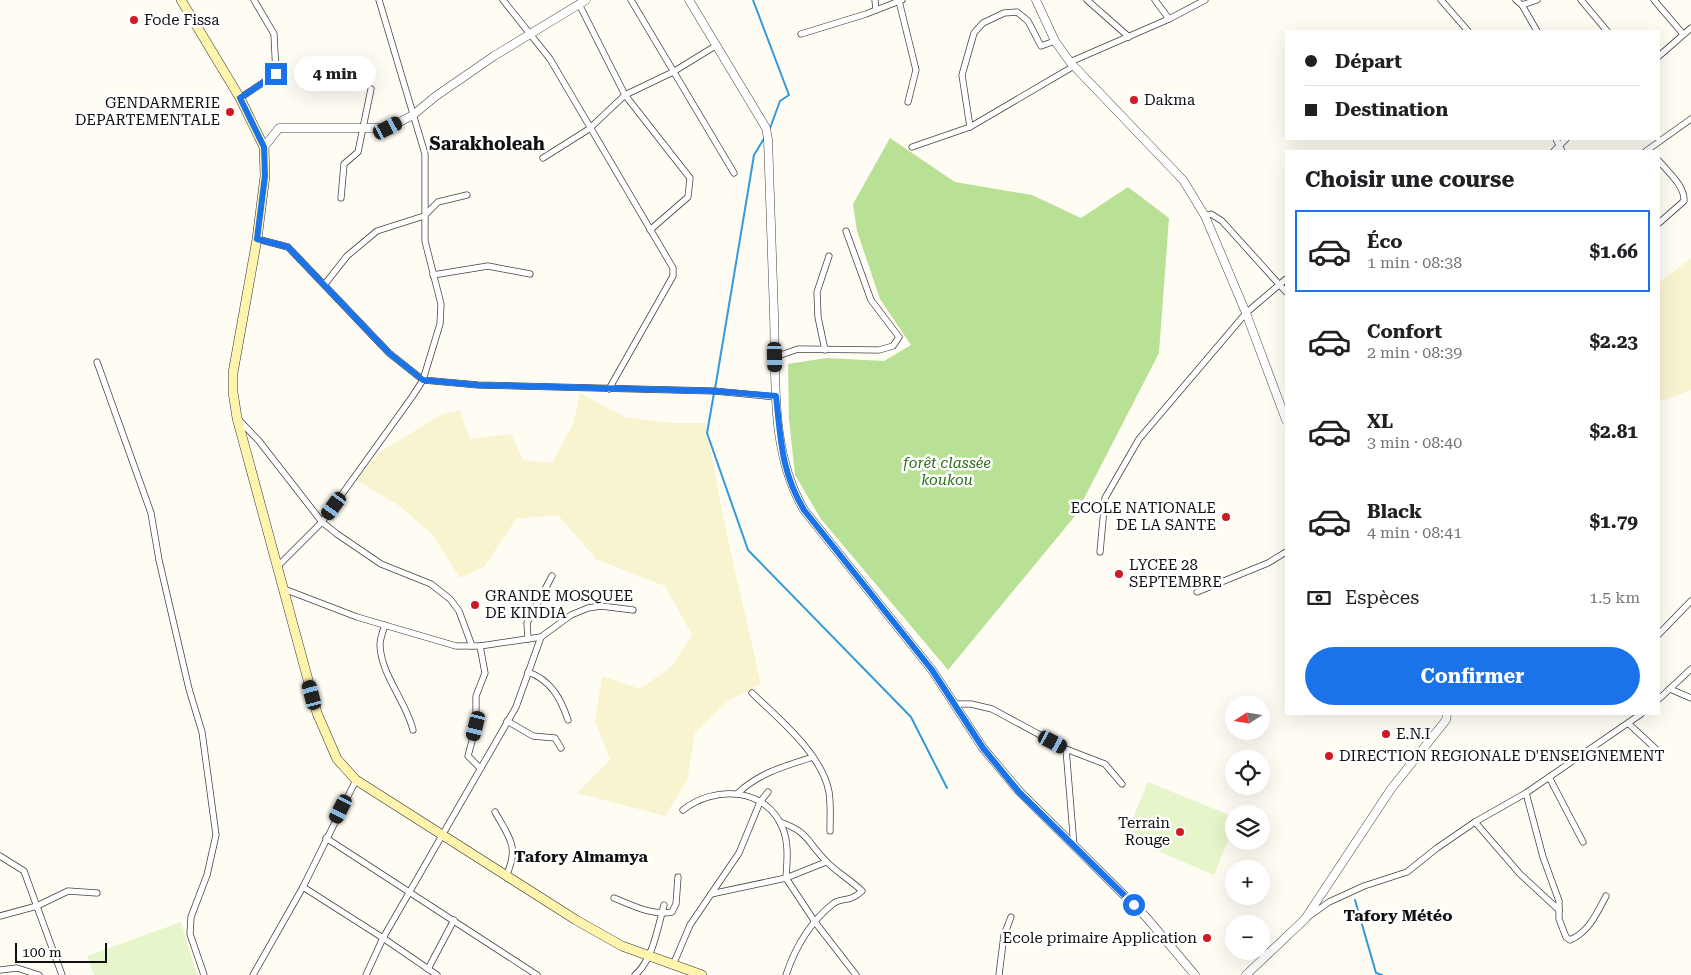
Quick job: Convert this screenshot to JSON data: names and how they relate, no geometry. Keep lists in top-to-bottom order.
{
  "districts": ["Sarakholeah", "Tafory Almamya", "Tafory Météo"],
  "parks": ["forêt classée koukou"],
  "places": [
    "Fode Fissa",
    "Dakma",
    "GENDARMERIE DEPARTEMENTALE",
    "ECOLE NATIONALE DE LA SANTE",
    "LYCEE 28 SEPTEMBRE",
    "GRANDE MOSQUEE DE KINDIA",
    "E.N.I",
    "DIRECTION REGIONALE D'ENSEIGNEMENT",
    "Terrain Rouge",
    "Ecole primaire Application"
  ],
  "scale_bar": "100 m",
  "north": "left",
  "page": {
    "banner": ["Départ", "Destination"],
    "bubble": "4 min",
    "heading": "Choisir une course",
    "list": [
      {
        "name": "Éco",
        "note": "1 min · 08:38",
        "value": "$1.66"
      },
      {
        "name": "Confort",
        "note": "2 min · 08:39",
        "value": "$2.23"
      },
      {
        "name": "XL",
        "note": "3 min · 08:40",
        "value": "$2.81"
      },
      {
        "name": "Black",
        "note": "4 min · 08:41",
        "value": "$1.79"
      }
    ],
    "pay": ["Espèces", "1.5 km"],
    "buttons": "Confirmer",
    "map_buttons": ["+", "−"],
    "scale": "100 m"
  }
}
